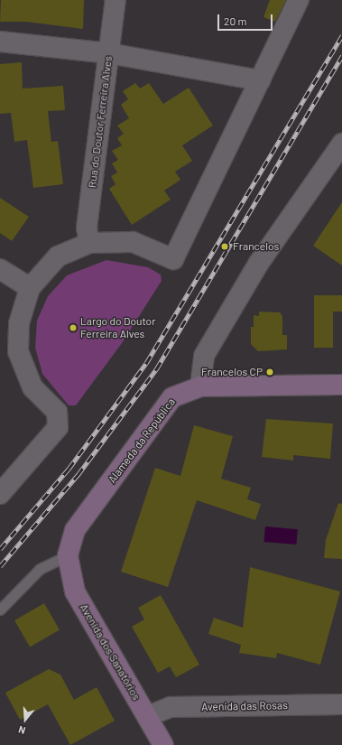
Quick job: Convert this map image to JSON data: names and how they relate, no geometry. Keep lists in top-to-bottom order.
{
  "streets": {
    "main road": ["Alameda da República", "Avenida dos Sanatórios"],
    "street": ["Rua do Doutor Ferreira Alves", "Avenida das Rosas"]
  },
  "crossings": [
    ["Alameda da República", "Avenida dos Sanatórios"],
    ["Avenida dos Sanatórios", "Avenida das Rosas"]
  ],
  "places": ["Francelos", "Largo do Doutor Ferreira Alves", "Francelos CP"],
  "scale_bar": "20 m",
  "north": "bottom"
}
